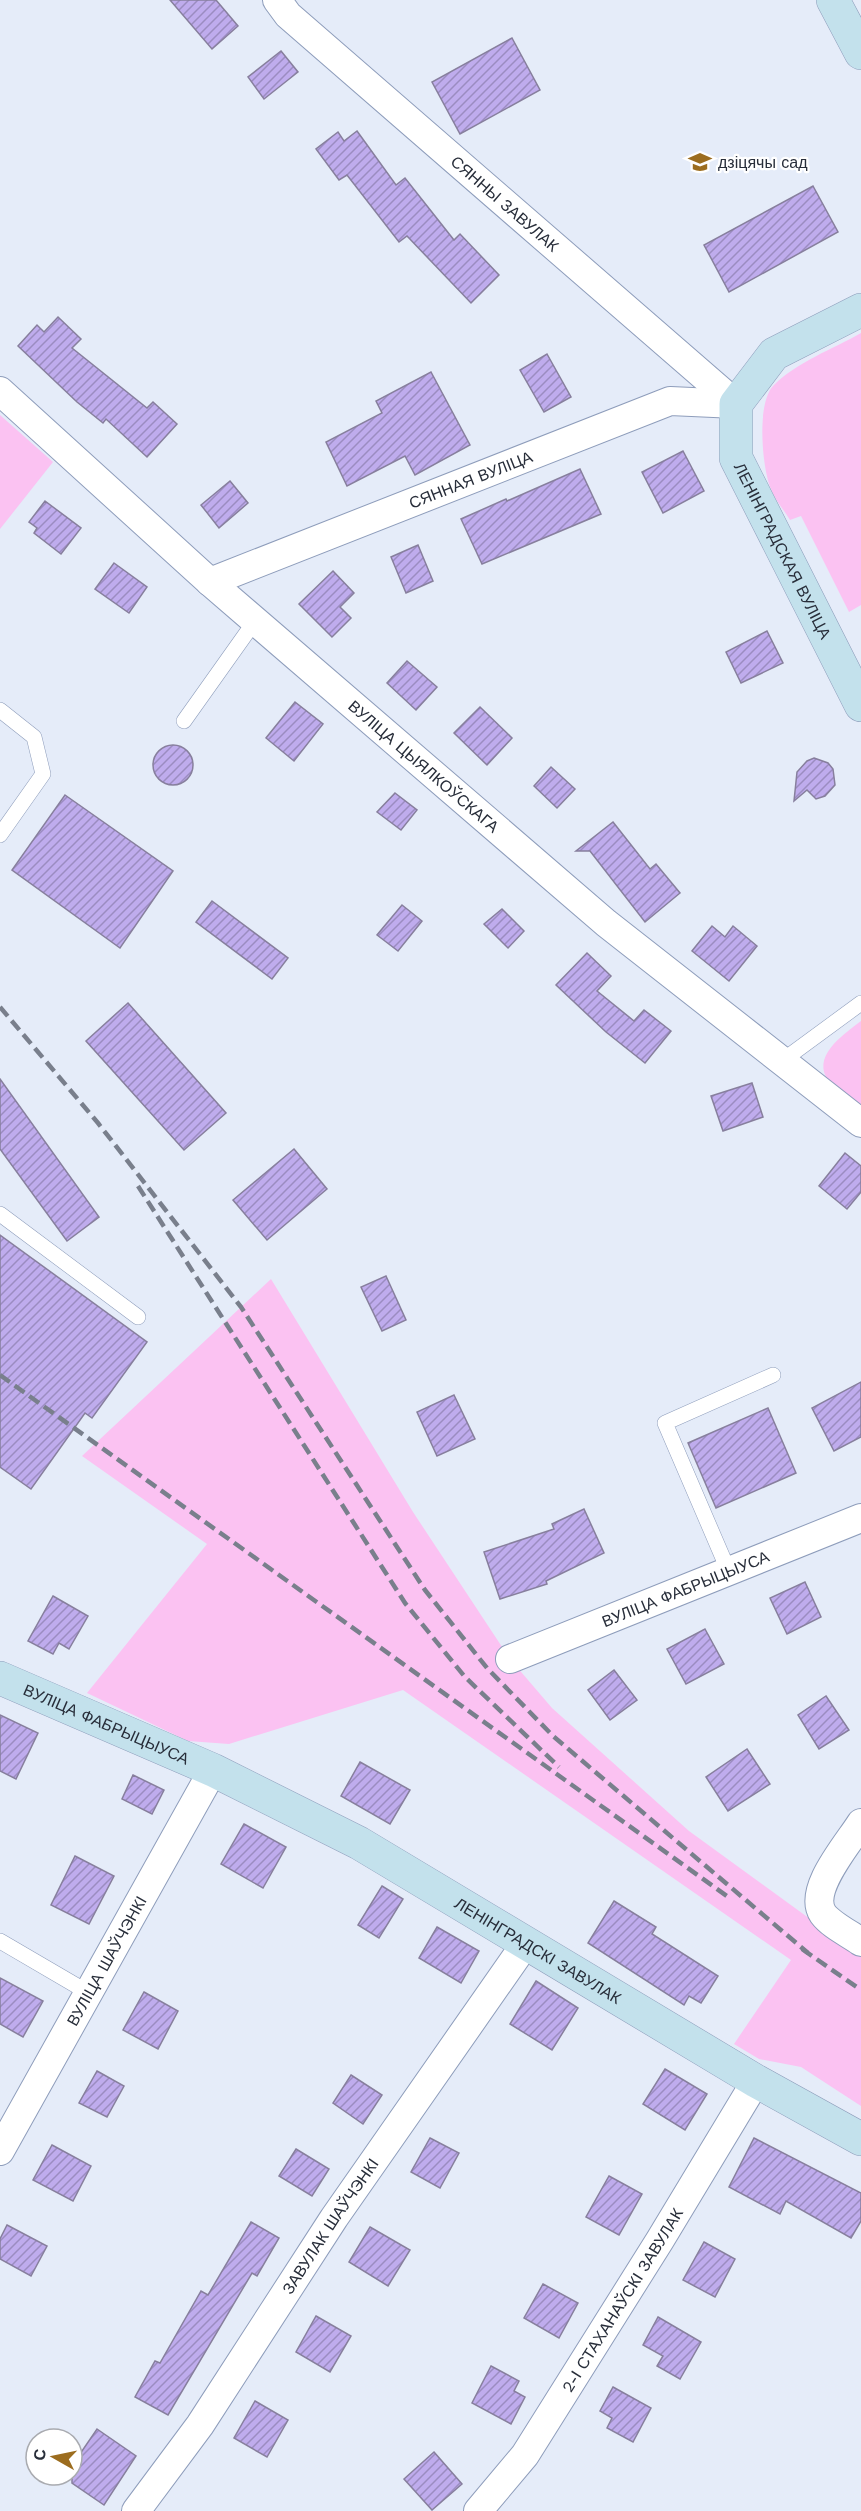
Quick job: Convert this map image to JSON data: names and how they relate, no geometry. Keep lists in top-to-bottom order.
{
  "streets": {
    "street": [
      "СЯННЫ ЗАВУЛАК",
      "СЯННАЯ ВУЛІЦА",
      "ЛЕНІНГРАДСКАЯ ВУЛІЦА",
      "ВУЛІЦА ЦЫЯЛКОЎСКАГА",
      "ВУЛІЦА ФАБРЫЦЫУСА",
      "ЛЕНІНГРАДСКІ ЗАВУЛАК",
      "ВУЛІЦА ШАЎЧЭНКІ",
      "ЗАВУЛАК ШАЎЧЭНКІ",
      "2-І СТАХАНАЎСКІ ЗАВУЛАК"
    ]
  },
  "crossings": [
    ["СЯННЫ ЗАВУЛАК", "СЯННАЯ ВУЛІЦА"],
    ["СЯННЫ ЗАВУЛАК", "ЛЕНІНГРАДСКАЯ ВУЛІЦА"],
    ["СЯННАЯ ВУЛІЦА", "ЛЕНІНГРАДСКАЯ ВУЛІЦА"],
    ["СЯННАЯ ВУЛІЦА", "ВУЛІЦА ЦЫЯЛКОЎСКАГА"],
    ["ВУЛІЦА ФАБРЫЦЫУСА", "ЛЕНІНГРАДСКІ ЗАВУЛАК"],
    ["ВУЛІЦА ФАБРЫЦЫУСА", "ВУЛІЦА ШАЎЧЭНКІ"],
    ["ЛЕНІНГРАДСКІ ЗАВУЛАК", "ВУЛІЦА ШАЎЧЭНКІ"],
    ["ЛЕНІНГРАДСКІ ЗАВУЛАК", "ЗАВУЛАК ШАЎЧЭНКІ"],
    ["ЛЕНІНГРАДСКІ ЗАВУЛАК", "2-І СТАХАНАЎСКІ ЗАВУЛАК"]
  ],
  "places": {
    "school or university": ["дзіцячы сад"]
  },
  "north": "left"
}
